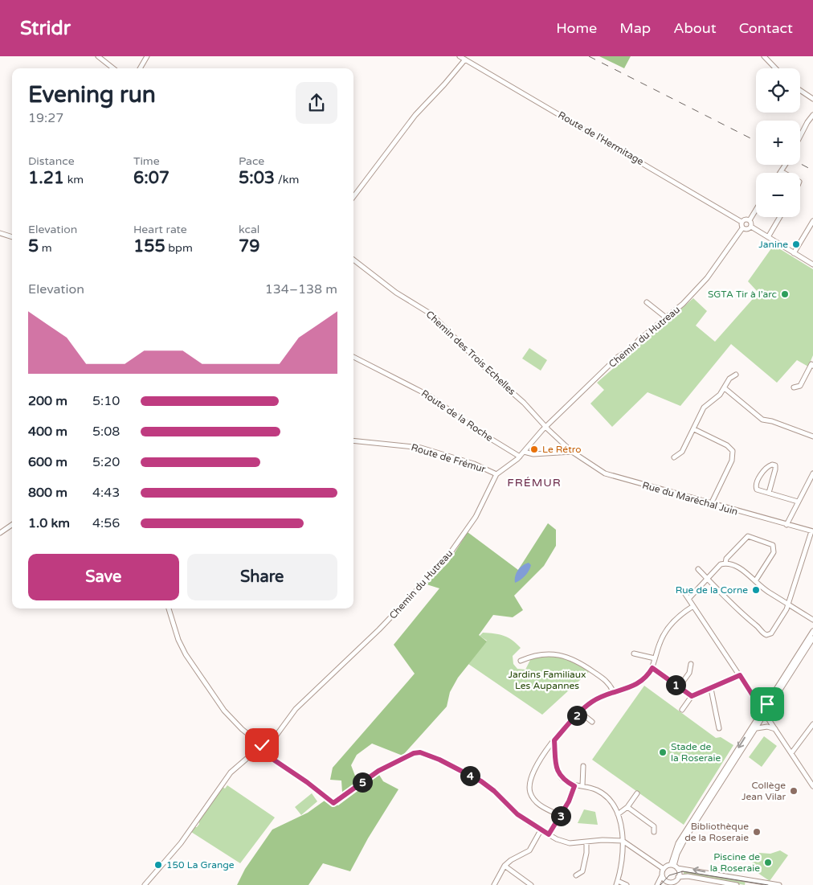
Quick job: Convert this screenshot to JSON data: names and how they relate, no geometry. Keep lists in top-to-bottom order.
{
  "streets": {
    "street": [
      "Route de l'Hermitage",
      "Chemin du Hutreau",
      "Chemin des Trois Echelles",
      "Route de la Roche",
      "Route de Frémur",
      "Rue du Maréchal Juin"
    ]
  },
  "crossings": [
    ["Chemin du Hutreau", "Chemin des Trois Echelles"],
    ["Chemin du Hutreau", "Route de la Roche"],
    ["Chemin du Hutreau", "Route de Frémur"],
    ["Chemin du Hutreau", "Rue du Maréchal Juin"],
    ["Chemin des Trois Echelles", "Rue du Maréchal Juin"]
  ],
  "districts": ["FRÉMUR"],
  "parks": ["Jardins Familiaux Les Aupannes"],
  "places": [
    "Janine",
    "SGTA Tir à l’arc",
    "Le Rétro",
    "Rue de la Corne",
    "Stade de la Roseraie",
    "Collège Jean Vilar",
    "Bibliothèque de la Roseraie",
    "Piscine de la Roseraie",
    "150 La Grange"
  ],
  "page": {
    "header": "Stridr",
    "nav": [
      "Home",
      "Map",
      "About",
      "Contact"
    ],
    "map_buttons": ["+", "−"],
    "heading": ["Evening run", "19:27"],
    "stats": [
      ["Distance", "1.21 km"],
      ["Time", "6:07"],
      ["Pace", "5:03 /km"],
      ["Elevation", "5 m"],
      ["Heart rate", "155 bpm"],
      ["kcal", "79"]
    ],
    "chart": ["Elevation", "134–138 m"],
    "list": [
      {
        "name": "200 m",
        "note": "5:10"
      },
      {
        "name": "400 m",
        "note": "5:08"
      },
      {
        "name": "600 m",
        "note": "5:20"
      },
      {
        "name": "800 m",
        "note": "4:43"
      },
      {
        "name": "1.0 km",
        "note": "4:56"
      }
    ],
    "buttons": ["Save", "Share"],
    "pins": [
      "1",
      "2",
      "4",
      "5",
      "3"
    ]
  }
}
